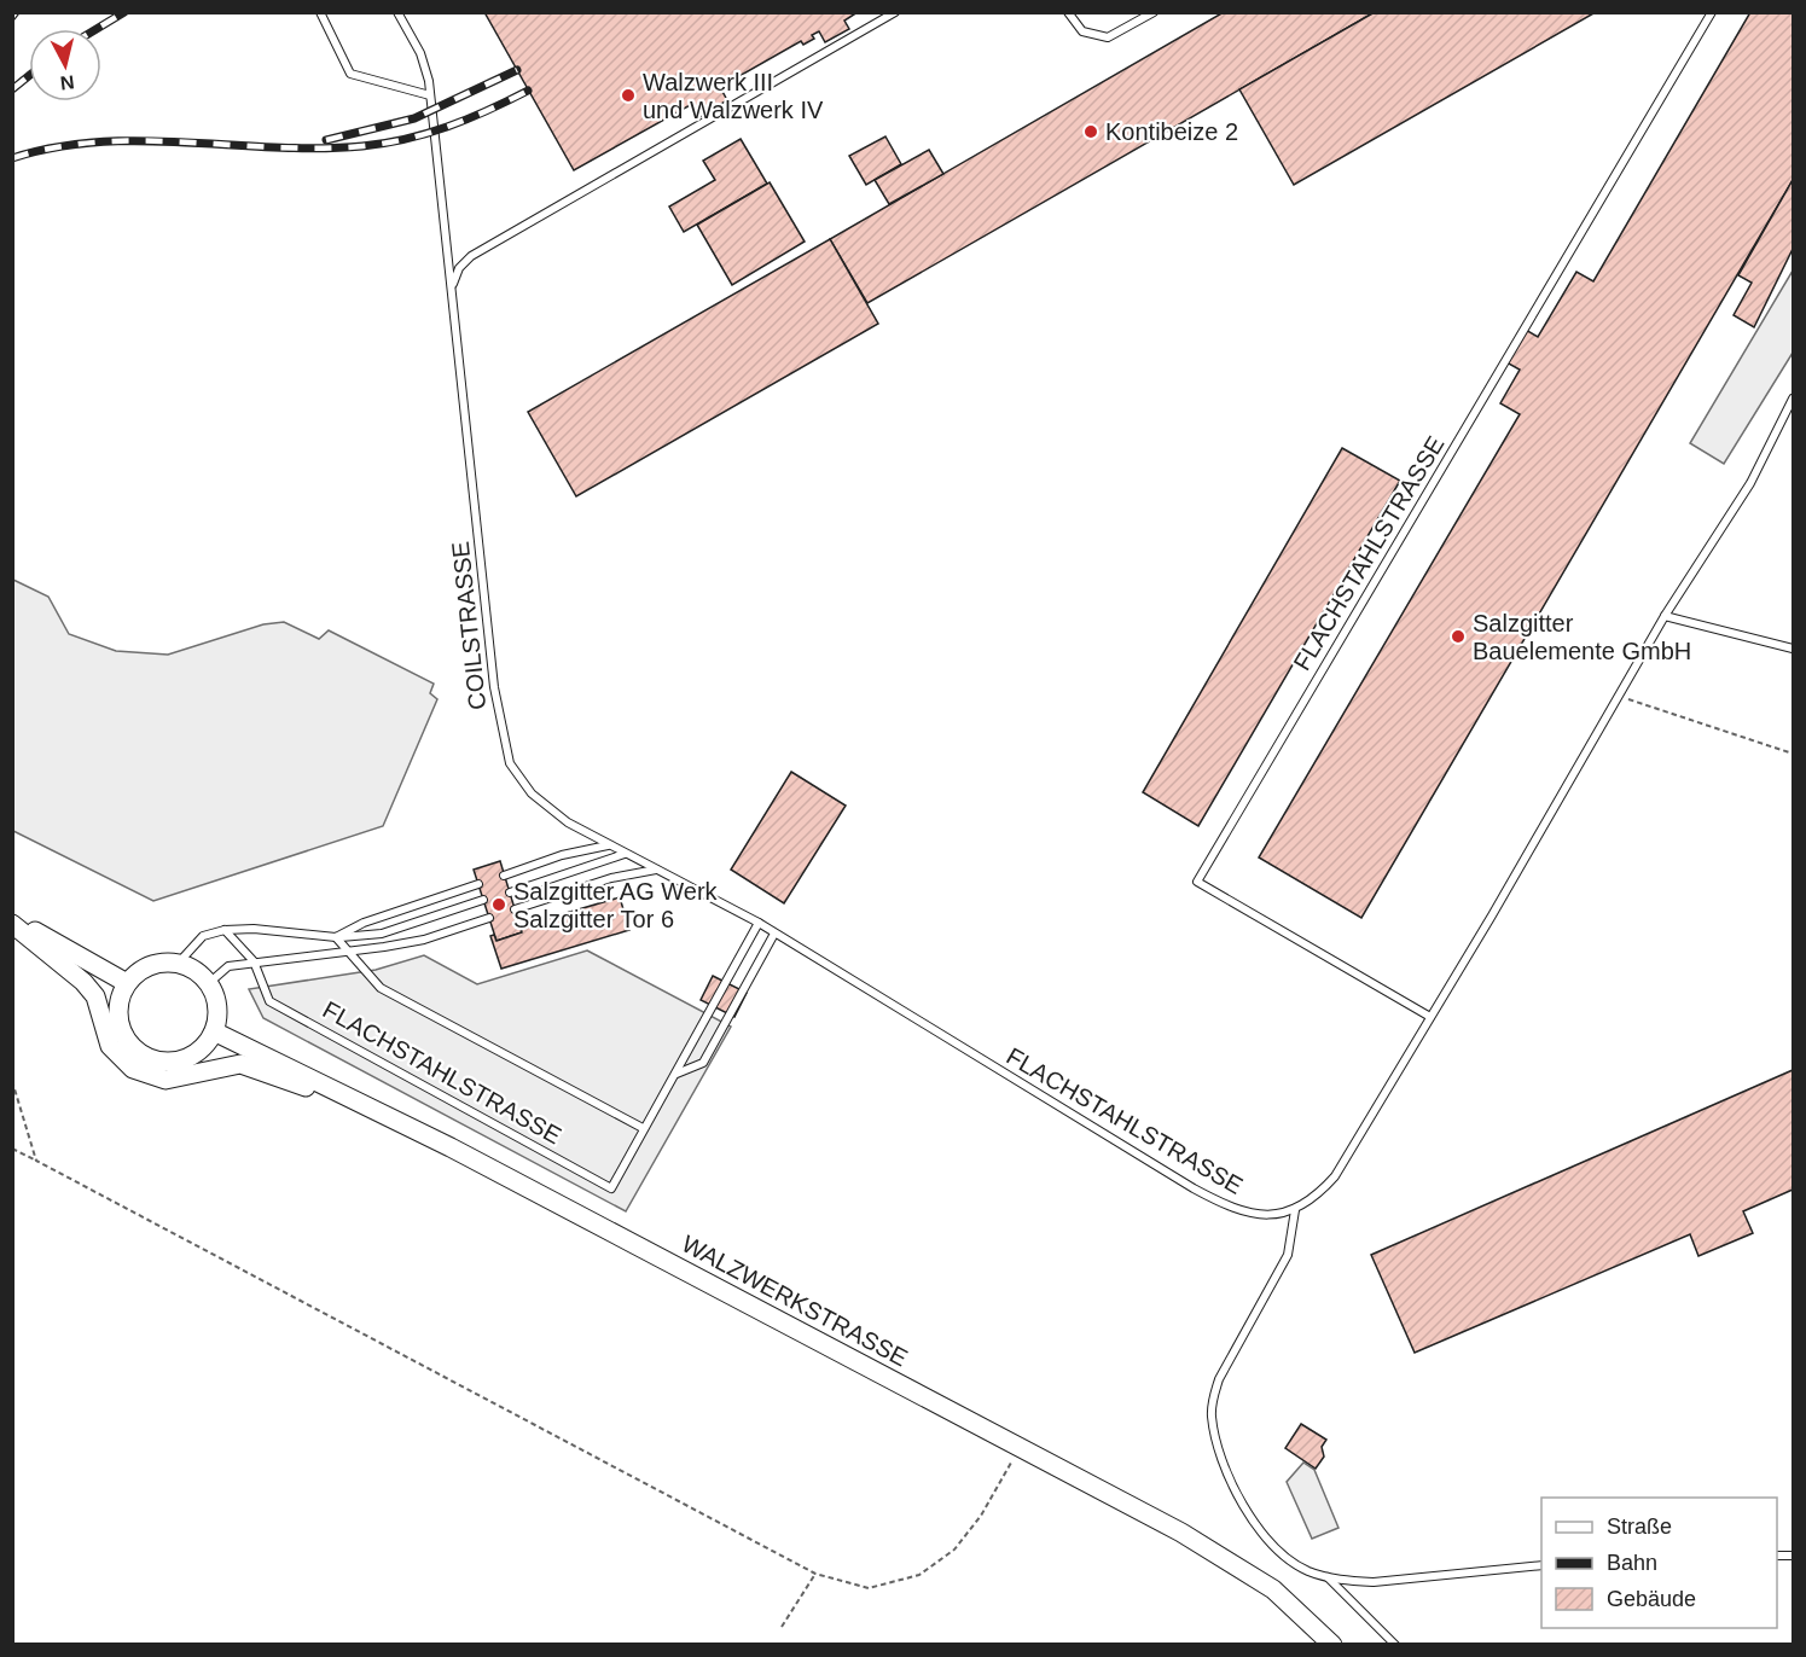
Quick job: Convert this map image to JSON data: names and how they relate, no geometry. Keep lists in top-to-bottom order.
{
  "streets": {
    "street": ["WALZWERKSTRASSE"],
    "lane": ["FLACHSTAHLSTRASSE", "COILSTRASSE"]
  },
  "crossings": [
    ["FLACHSTAHLSTRASSE", "COILSTRASSE"]
  ],
  "places": [
    "Walzwerk III und Walzwerk IV",
    "Kontibeize 2",
    "Salzgitter Bauelemente GmbH",
    "Salzgitter AG Werk Salzgitter Tor 6"
  ],
  "legend": ["Straße", "Bahn", "Gebäude"],
  "north": "bottom"
}
